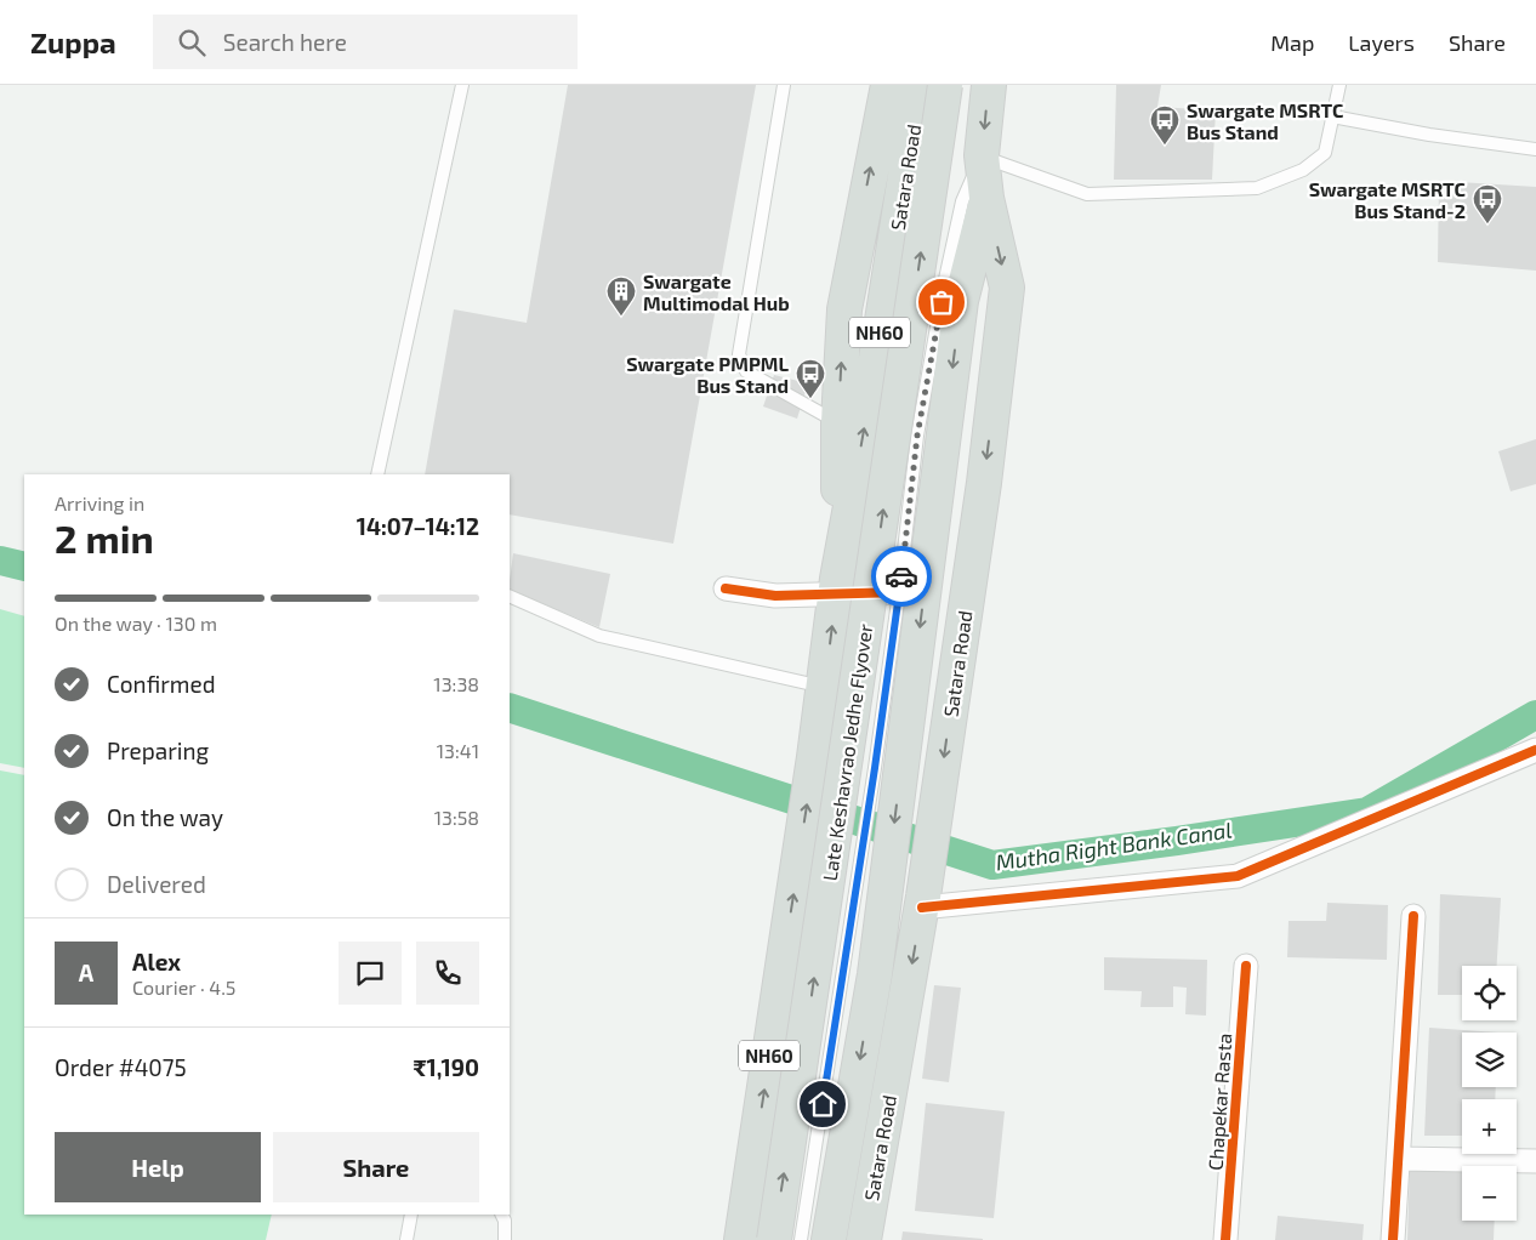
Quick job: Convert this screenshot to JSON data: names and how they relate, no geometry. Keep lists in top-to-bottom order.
{
  "streets": {
    "highway": ["Satara Road", "NH60", "Late Keshavrao Jedhe Flyover"],
    "street": ["Chapekar Rasta"]
  },
  "water": ["Mutha Right Bank Canal"],
  "places": {
    "bus stop": ["Swargate MSRTC Bus Stand", "Swargate MSRTC Bus Stand-2", "Swargate PMPML Bus Stand"],
    "building": ["Swargate Multimodal Hub"]
  },
  "page": {
    "header": "Zuppa",
    "search": "Search here",
    "nav": ["Map", "Layers", "Share"],
    "heading": ["2 min", "Arriving in", "14:07–14:12"],
    "panel": [
      "Alex",
      "Courier · 4.5",
      "Order #4075",
      "₹1,190"
    ],
    "bar": "On the way · 130 m",
    "list": [
      ["Confirmed", "13:38"],
      ["Preparing", "13:41"],
      ["On the way", "13:58"],
      "Delivered"
    ],
    "round": "A",
    "map_buttons": ["+", "−"],
    "buttons": ["Help", "Share"]
  }
}
